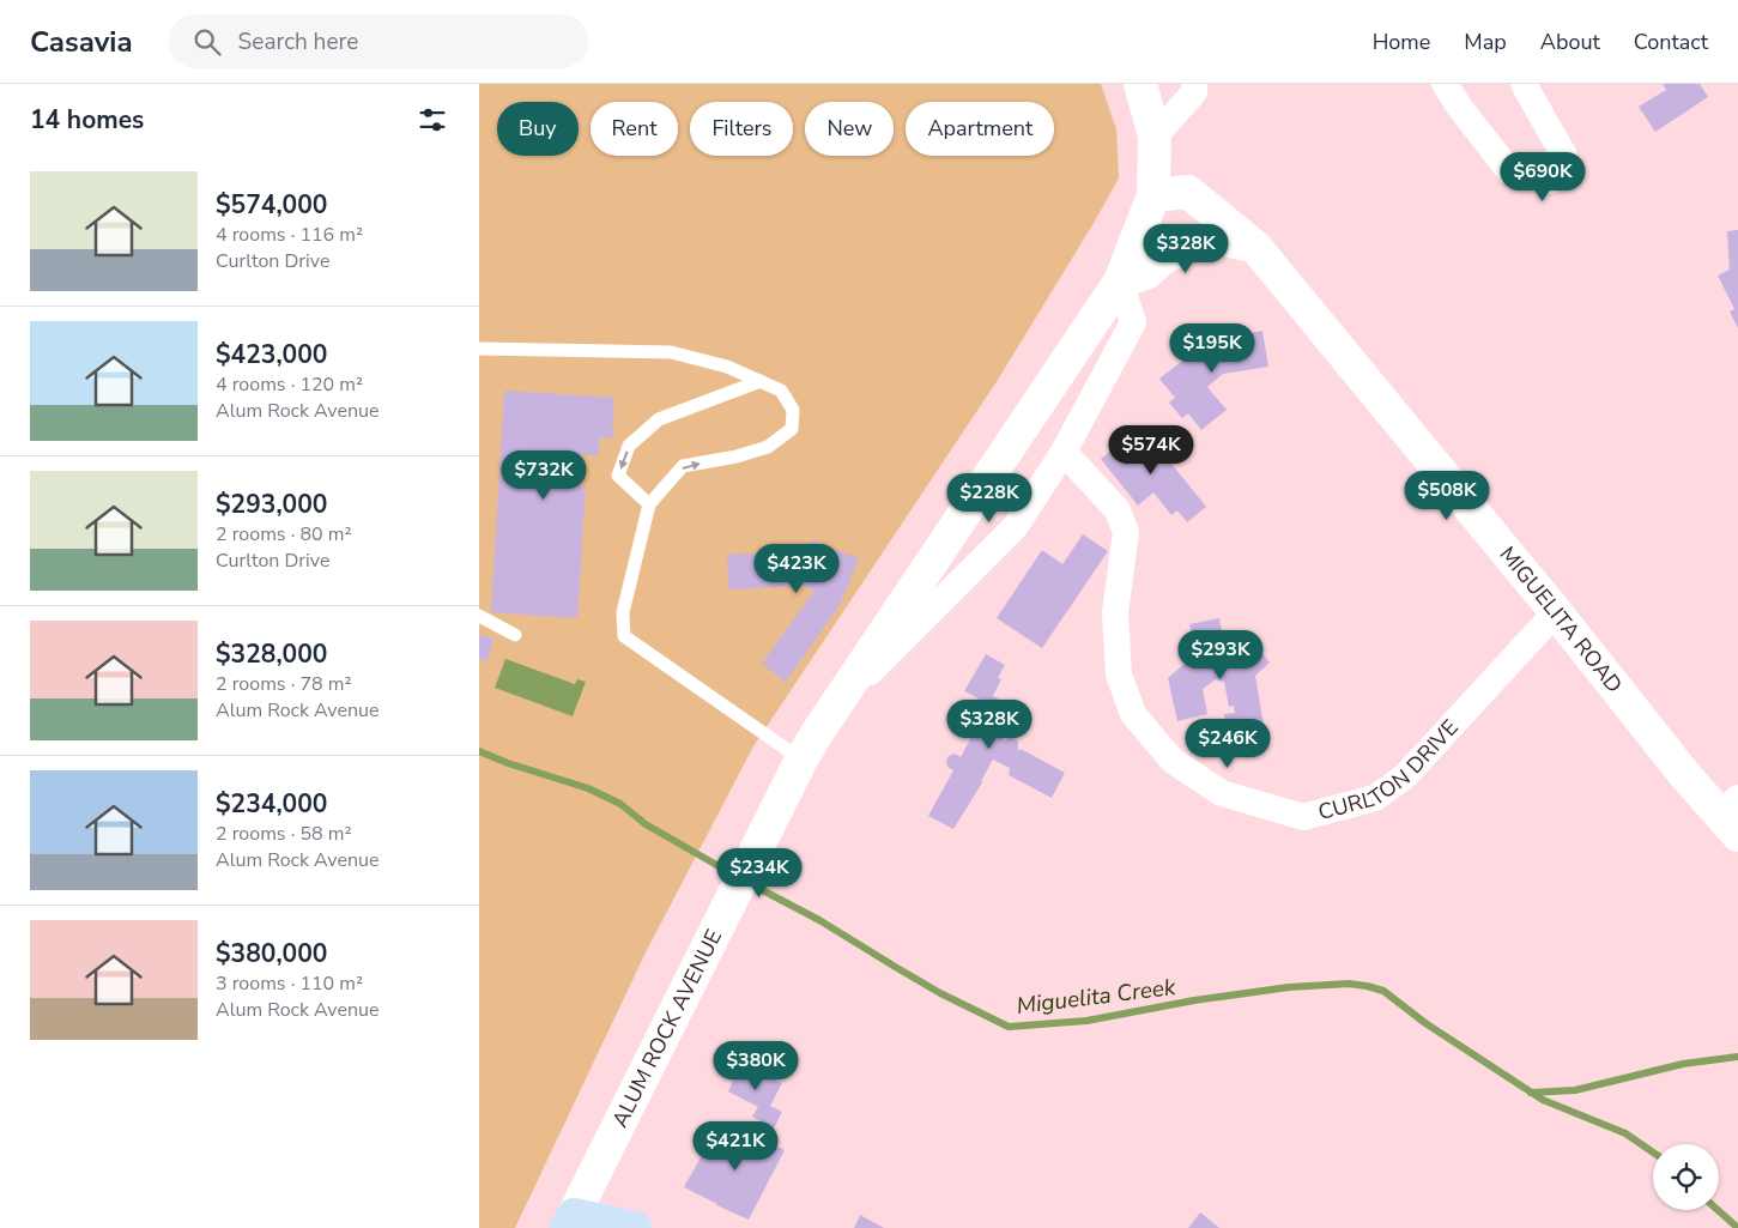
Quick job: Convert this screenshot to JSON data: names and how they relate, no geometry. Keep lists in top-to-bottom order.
{
  "streets": {
    "street": ["MIGUELITA ROAD", "CURLTON DRIVE", "ALUM ROCK AVENUE"]
  },
  "crossings": [
    ["MIGUELITA ROAD", "CURLTON DRIVE"],
    ["MIGUELITA ROAD", "ALUM ROCK AVENUE"],
    ["CURLTON DRIVE", "ALUM ROCK AVENUE"]
  ],
  "water": ["Miguelita Creek"],
  "page": {
    "header": "Casavia",
    "search": "Search here",
    "nav": [
      "Home",
      "Map",
      "About",
      "Contact"
    ],
    "heading": "14 homes",
    "chip": [
      "Buy",
      "Rent",
      "Filters",
      "New",
      "Apartment"
    ],
    "price": [
      "$690K",
      "$328K",
      "$195K",
      "$574K",
      "$732K",
      "$508K",
      "$228K",
      "$423K",
      "$293K",
      "$328K",
      "$246K",
      "$234K",
      "$380K",
      "$421K"
    ],
    "list": [
      {
        "name": "$574,000",
        "note": "4 rooms · 116 m² · Curlton Drive"
      },
      {
        "name": "$423,000",
        "note": "4 rooms · 120 m² · Alum Rock Avenue"
      },
      {
        "name": "$293,000",
        "note": "2 rooms · 80 m² · Curlton Drive"
      },
      {
        "name": "$328,000",
        "note": "2 rooms · 78 m² · Alum Rock Avenue"
      },
      {
        "name": "$234,000",
        "note": "2 rooms · 58 m² · Alum Rock Avenue"
      },
      {
        "name": "$380,000",
        "note": "3 rooms · 110 m² · Alum Rock Avenue"
      }
    ]
  }
}
